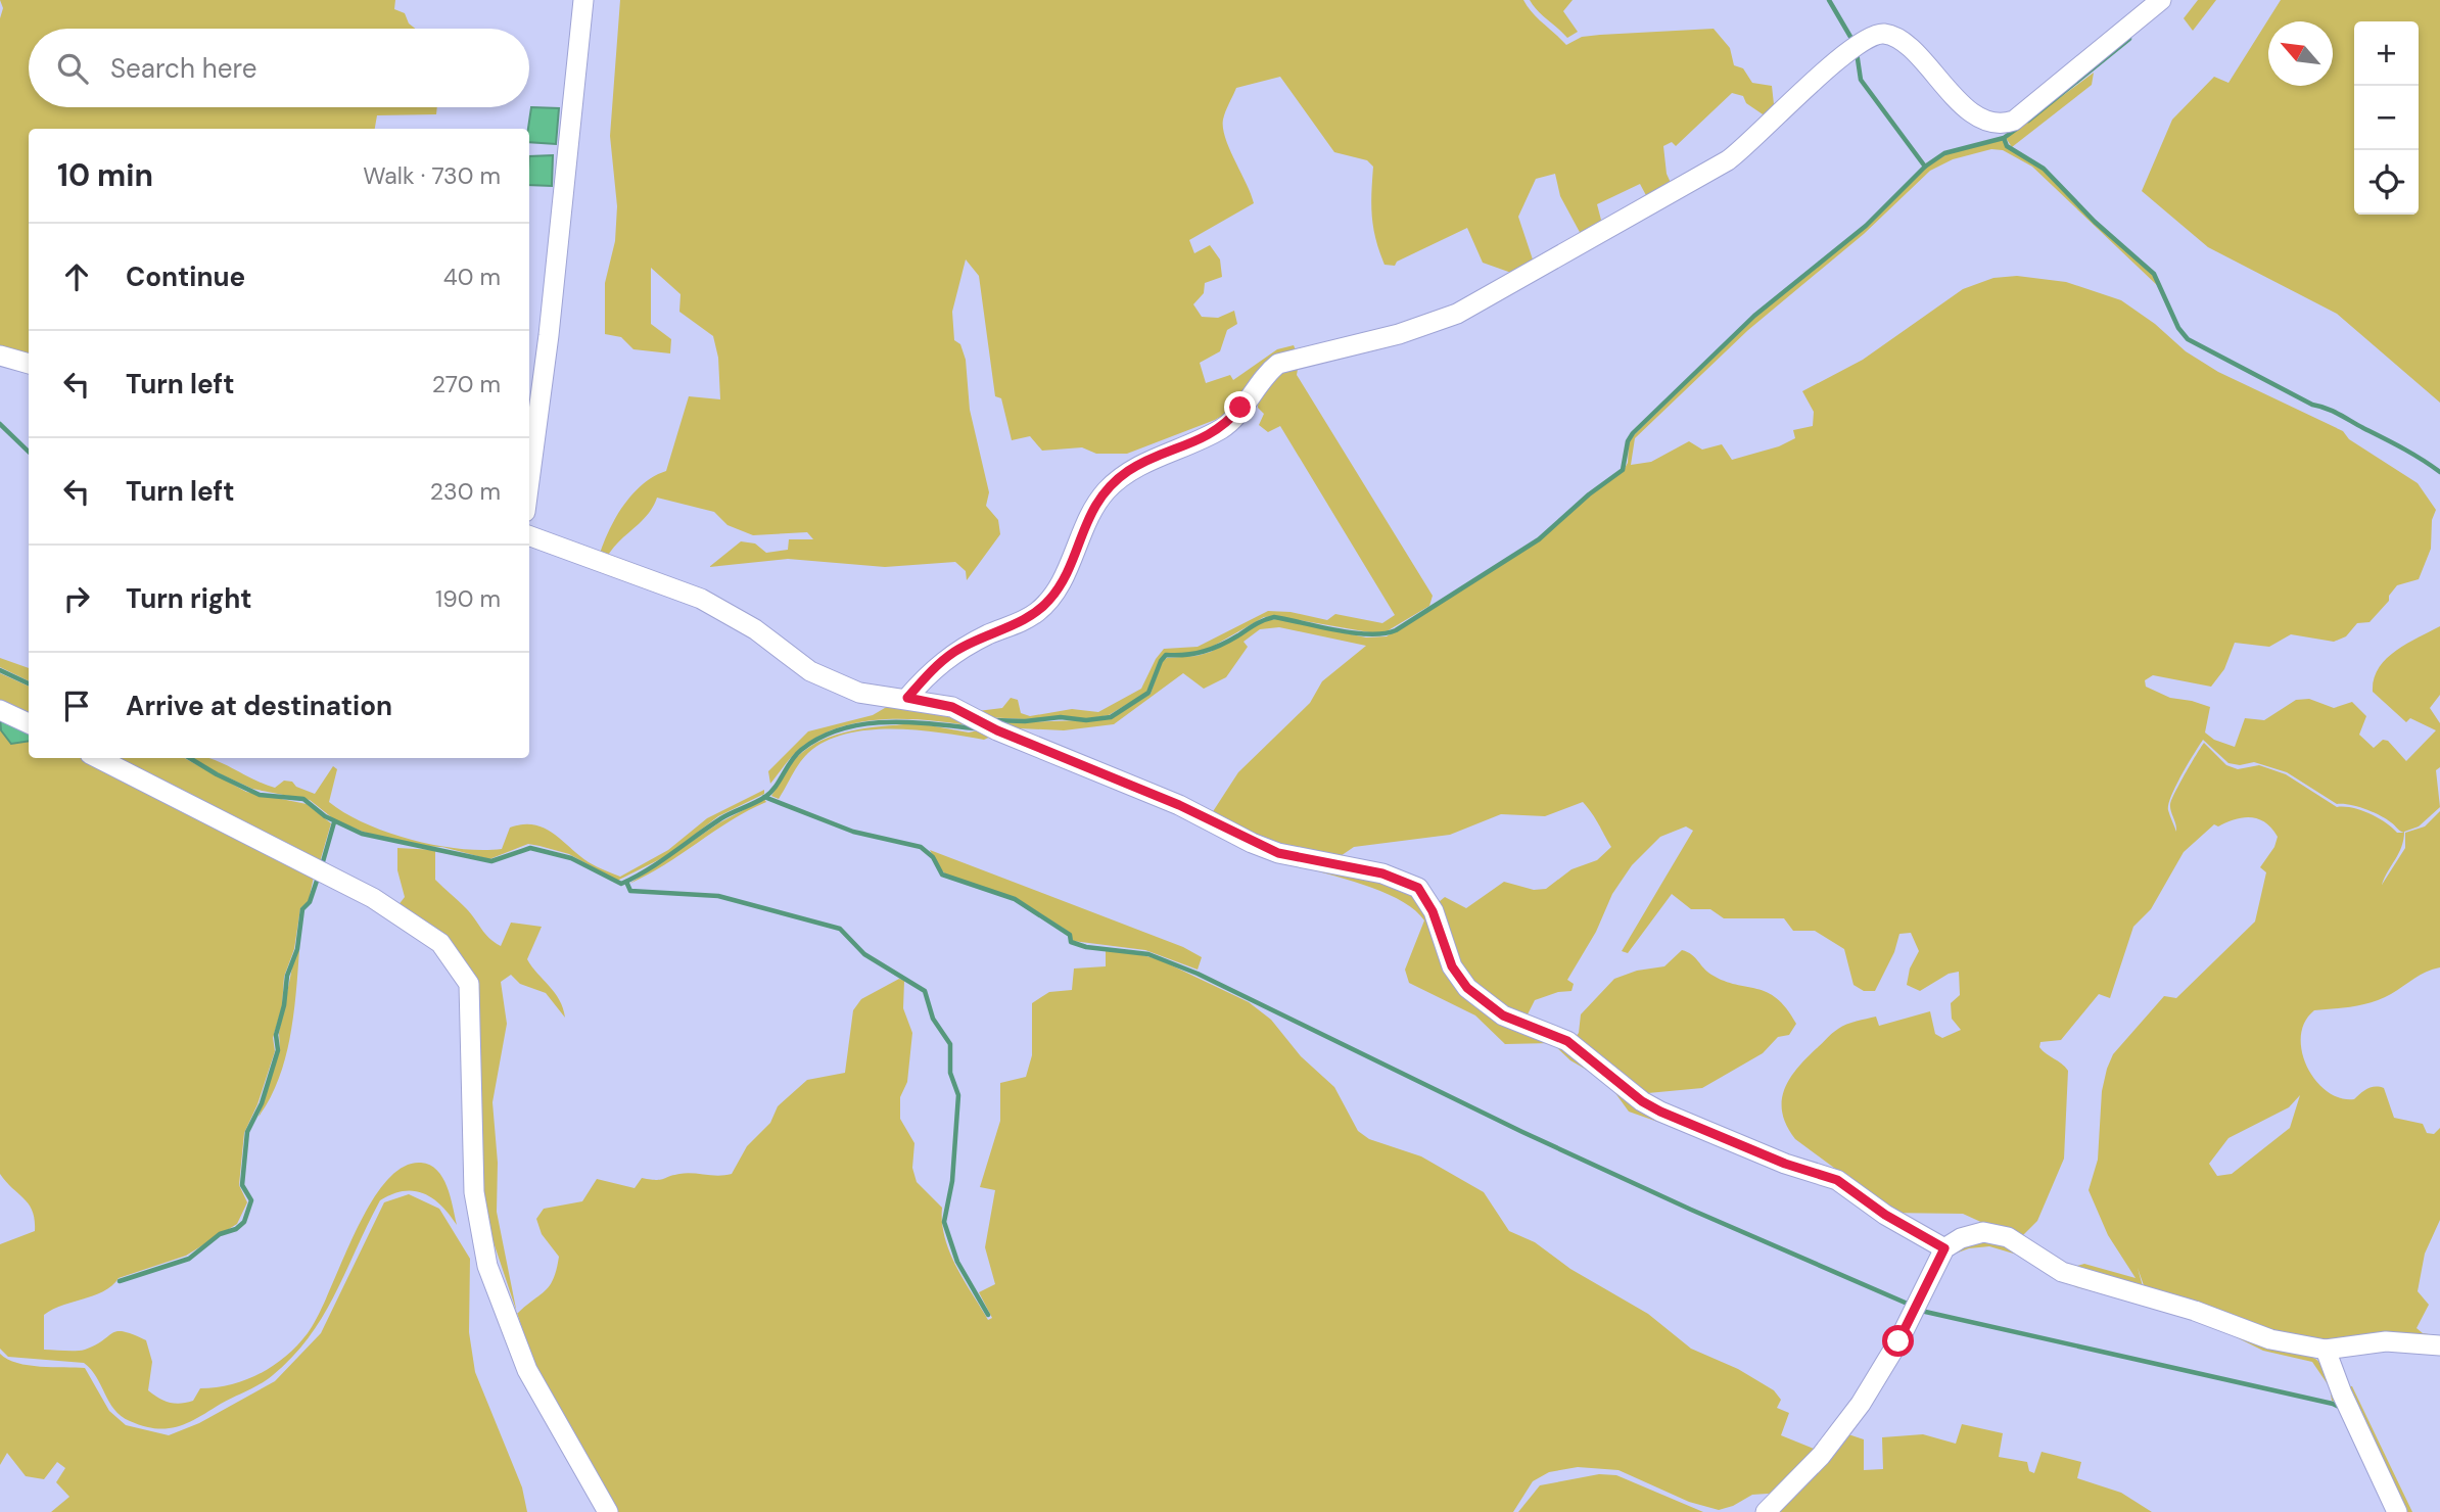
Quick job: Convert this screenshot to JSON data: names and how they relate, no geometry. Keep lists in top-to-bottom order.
{
  "north": "top left",
  "page": {
    "map_buttons": ["+", "−"],
    "search": "Search here",
    "heading": ["10 min", "Walk · 730 m"],
    "list": [
      ["Continue", "40 m"],
      ["Turn left", "270 m"],
      ["Turn left", "230 m"],
      ["Turn right", "190 m"],
      "Arrive at destination"
    ]
  }
}
